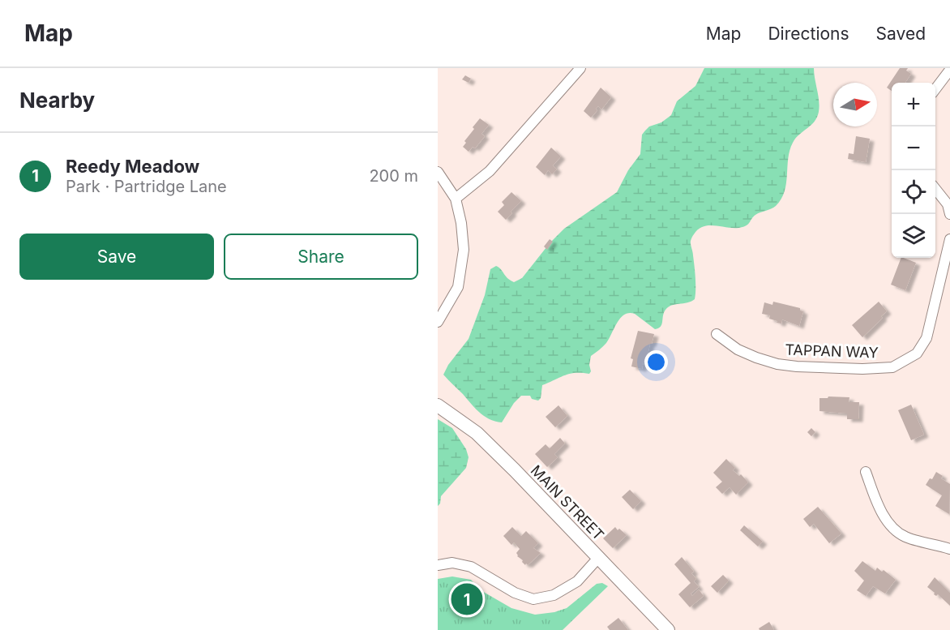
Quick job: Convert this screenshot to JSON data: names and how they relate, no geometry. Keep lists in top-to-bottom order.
{
  "streets": {
    "street": ["TAPPAN WAY", "MAIN STREET"]
  },
  "north": "right",
  "page": {
    "header": "Map",
    "nav": ["Map", "Directions", "Saved"],
    "heading": "Nearby",
    "map_buttons": ["+", "−"],
    "list": [
      {
        "mark": "1",
        "name": "Reedy Meadow",
        "note": "Park · Partridge Lane",
        "value": "200 m"
      }
    ],
    "buttons": ["Save", "Share"],
    "pins": "1"
  }
}
